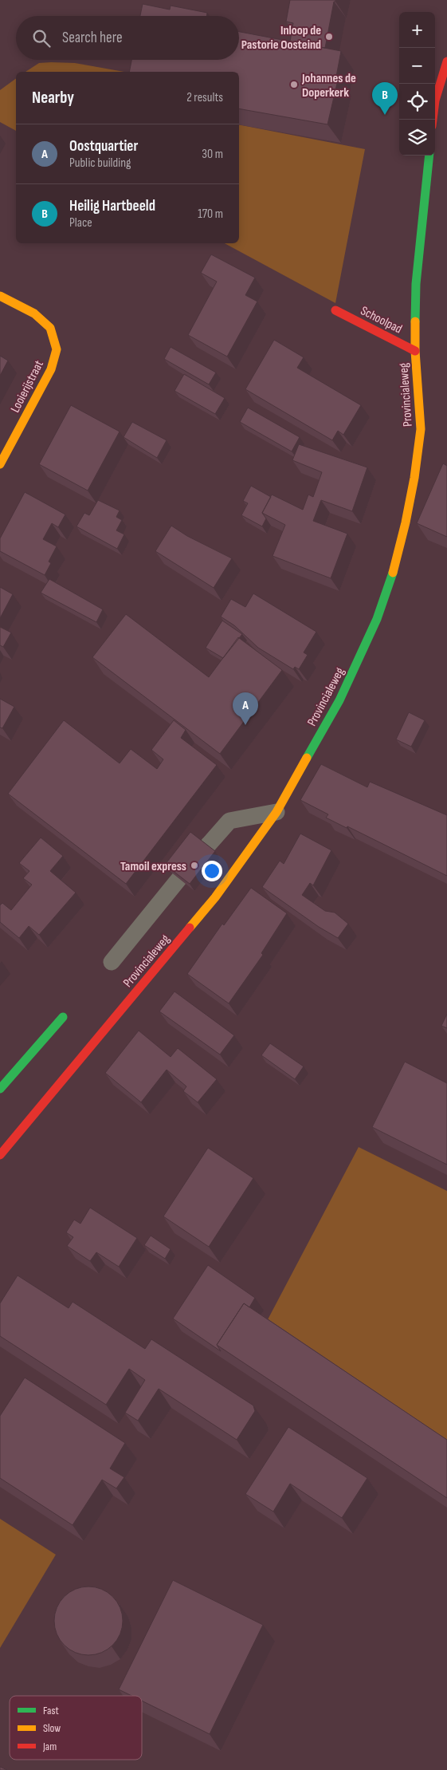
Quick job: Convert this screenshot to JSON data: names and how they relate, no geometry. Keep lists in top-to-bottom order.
{
  "streets": {
    "street": ["Schoolpad", "Looierijstraat", "Provincialeweg"]
  },
  "crossings": [
    ["Schoolpad", "Provincialeweg"]
  ],
  "places": ["Inloop de Pastorie Oosteind", "Johannes de Doperkerk", "Tamoil express"],
  "legend": ["Fast", "Slow", "Jam"],
  "page": {
    "map_buttons": ["+", "−"],
    "search": "Search here",
    "heading": ["Nearby", "2 results"],
    "pins": ["B", "A"],
    "list": [
      {
        "mark": "A",
        "name": "Oostquartier",
        "note": "Public building",
        "value": "30 m"
      },
      {
        "mark": "B",
        "name": "Heilig Hartbeeld",
        "note": "Place",
        "value": "170 m"
      }
    ]
  }
}
